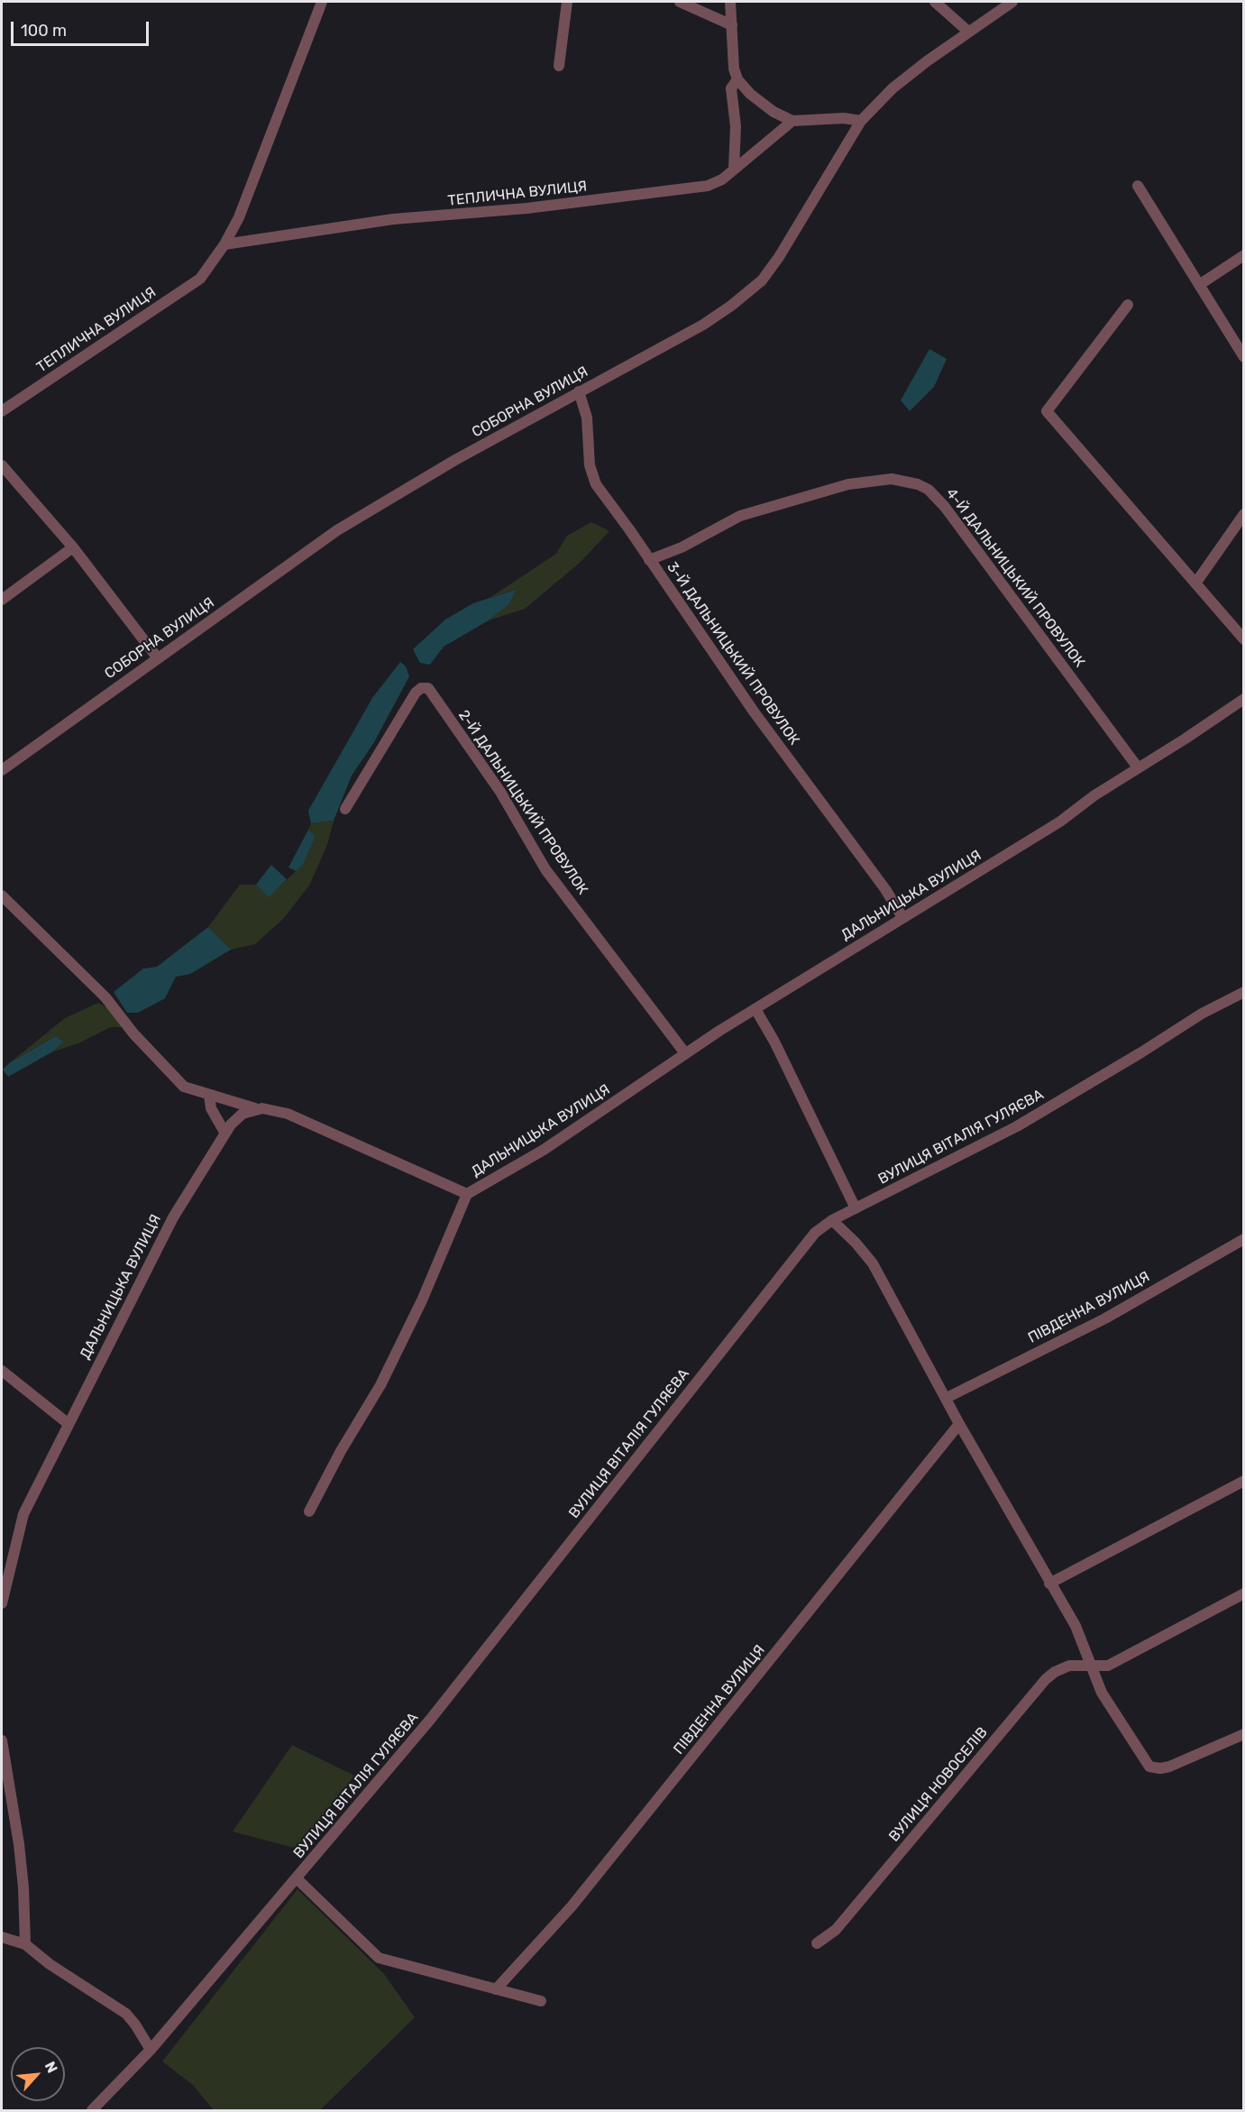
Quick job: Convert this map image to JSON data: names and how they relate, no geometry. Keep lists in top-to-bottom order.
{
  "streets": {
    "street": [
      "ТЕПЛИЧНА ВУЛИЦЯ",
      "СОБОРНА ВУЛИЦЯ",
      "4-Й ДАЛЬНИЦЬКИЙ ПРОВУЛОК",
      "3-Й ДАЛЬНИЦЬКИЙ ПРОВУЛОК",
      "2-Й ДАЛЬНИЦЬКИЙ ПРОВУЛОК",
      "ДАЛЬНИЦЬКА ВУЛИЦЯ",
      "ВУЛИЦЯ ВІТАЛІЯ ГУЛЯЄВА",
      "ПІВДЕННА ВУЛИЦЯ",
      "ВУЛИЦЯ НОВОСЕЛІВ"
    ]
  },
  "crossings": [
    ["СОБОРНА ВУЛИЦЯ", "3-Й ДАЛЬНИЦЬКИЙ ПРОВУЛОК"],
    ["4-Й ДАЛЬНИЦЬКИЙ ПРОВУЛОК", "3-Й ДАЛЬНИЦЬКИЙ ПРОВУЛОК"],
    ["4-Й ДАЛЬНИЦЬКИЙ ПРОВУЛОК", "ДАЛЬНИЦЬКА ВУЛИЦЯ"],
    ["3-Й ДАЛЬНИЦЬКИЙ ПРОВУЛОК", "ДАЛЬНИЦЬКА ВУЛИЦЯ"],
    ["2-Й ДАЛЬНИЦЬКИЙ ПРОВУЛОК", "ДАЛЬНИЦЬКА ВУЛИЦЯ"]
  ],
  "scale_bar": "100 m",
  "north": "top right"
}
